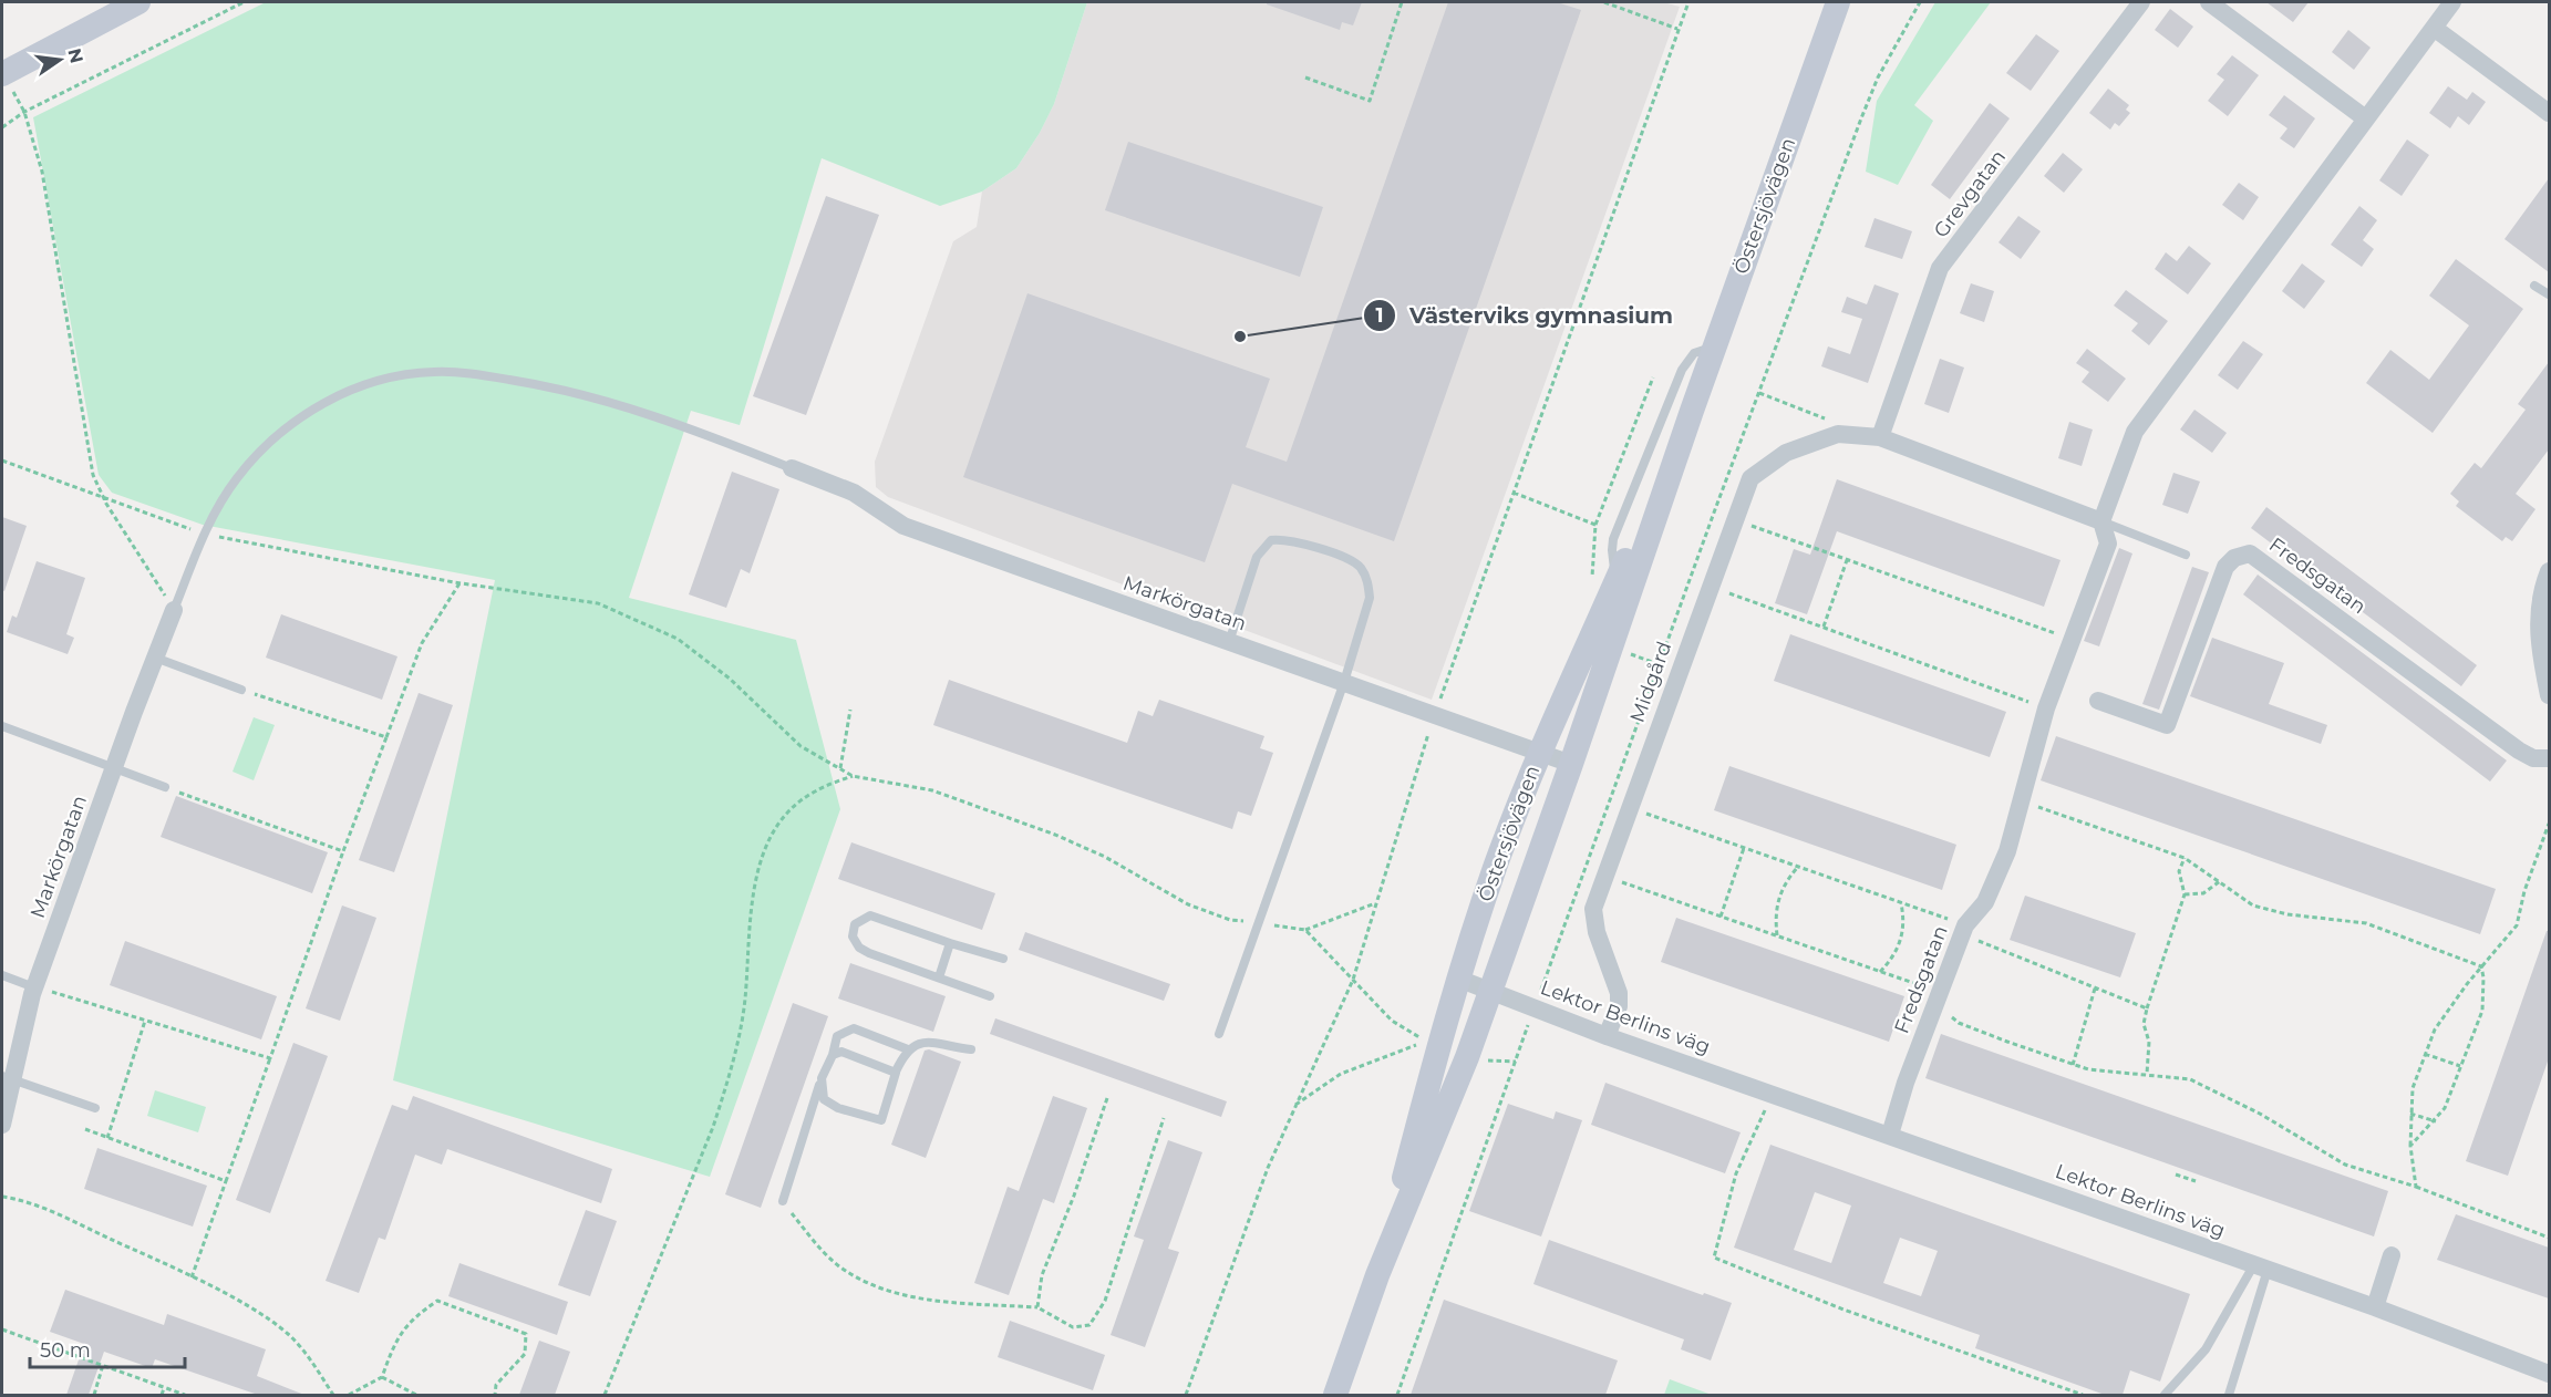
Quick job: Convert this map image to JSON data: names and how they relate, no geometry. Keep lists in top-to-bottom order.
{
  "streets": {
    "main road": ["Östersjövägen"],
    "street": [
      "Grevgatan",
      "Fredsgatan",
      "Markörgatan",
      "Midgård",
      "Lektor Berlins väg"
    ]
  },
  "crossings": [
    ["Grevgatan", "Midgård"],
    ["Östersjövägen", "Markörgatan"],
    ["Östersjövägen", "Lektor Berlins väg"],
    ["Fredsgatan", "Lektor Berlins väg"],
    ["Midgård", "Lektor Berlins väg"]
  ],
  "places": ["Västerviks gymnasium"],
  "scale_bar": "50 m",
  "north": "right"
}
